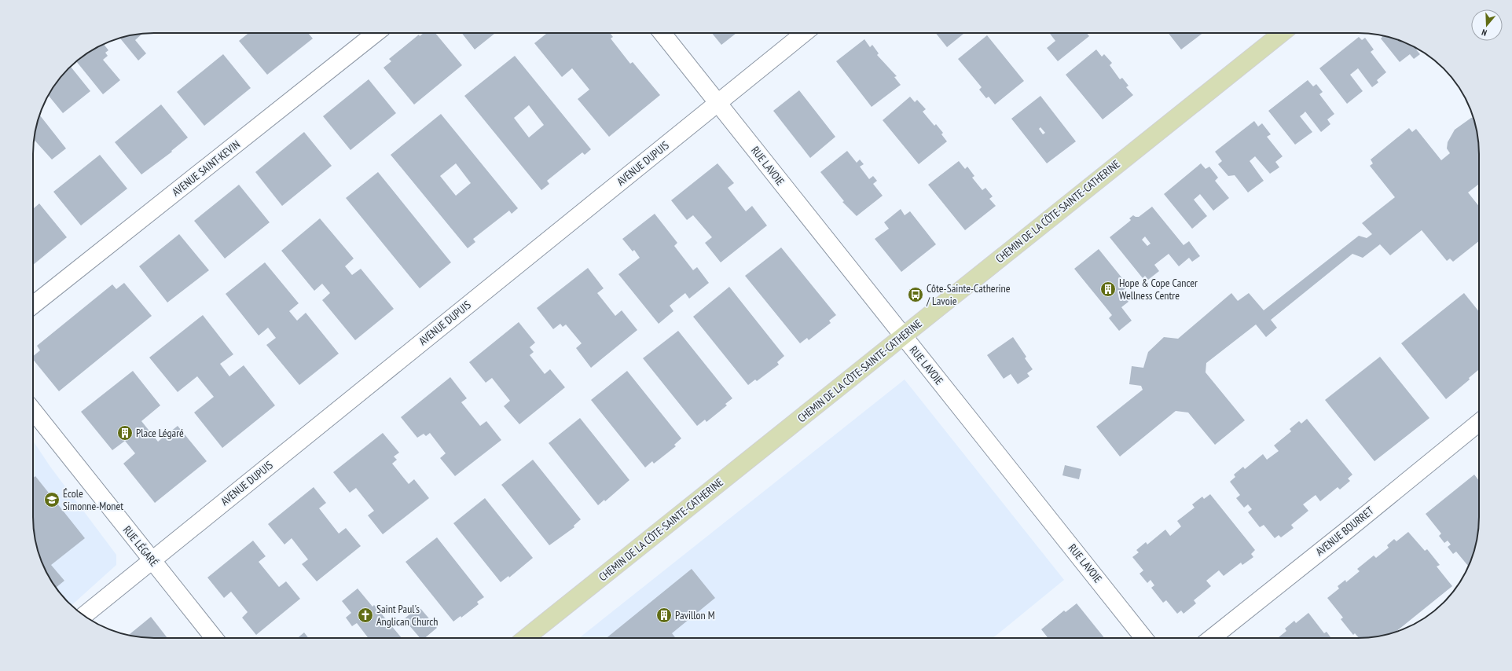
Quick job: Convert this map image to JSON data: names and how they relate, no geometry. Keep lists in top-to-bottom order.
{
  "streets": {
    "main road": ["CHEMIN DE LA CÔTE-SAINTE-CATHERINE"],
    "street": [
      "AVENUE DUPUIS",
      "RUE LAVOIE",
      "AVENUE SAINT-KEVIN",
      "AVENUE BOURRET",
      "RUE LÉGARÉ"
    ]
  },
  "crossings": [
    ["AVENUE DUPUIS", "RUE LAVOIE"],
    ["AVENUE DUPUIS", "RUE LÉGARÉ"],
    ["RUE LAVOIE", "CHEMIN DE LA CÔTE-SAINTE-CATHERINE"]
  ],
  "places": {
    "building": ["Hope & Cope Cancer Wellness Centre", "Place Légaré", "Pavillon M"],
    "bus stop": ["Côte-Sainte-Catherine / Lavoie"],
    "school or university": ["École Simonne-Monet"],
    "church": ["Saint Paul's Anglican Church"]
  },
  "north": "bottom"
}
